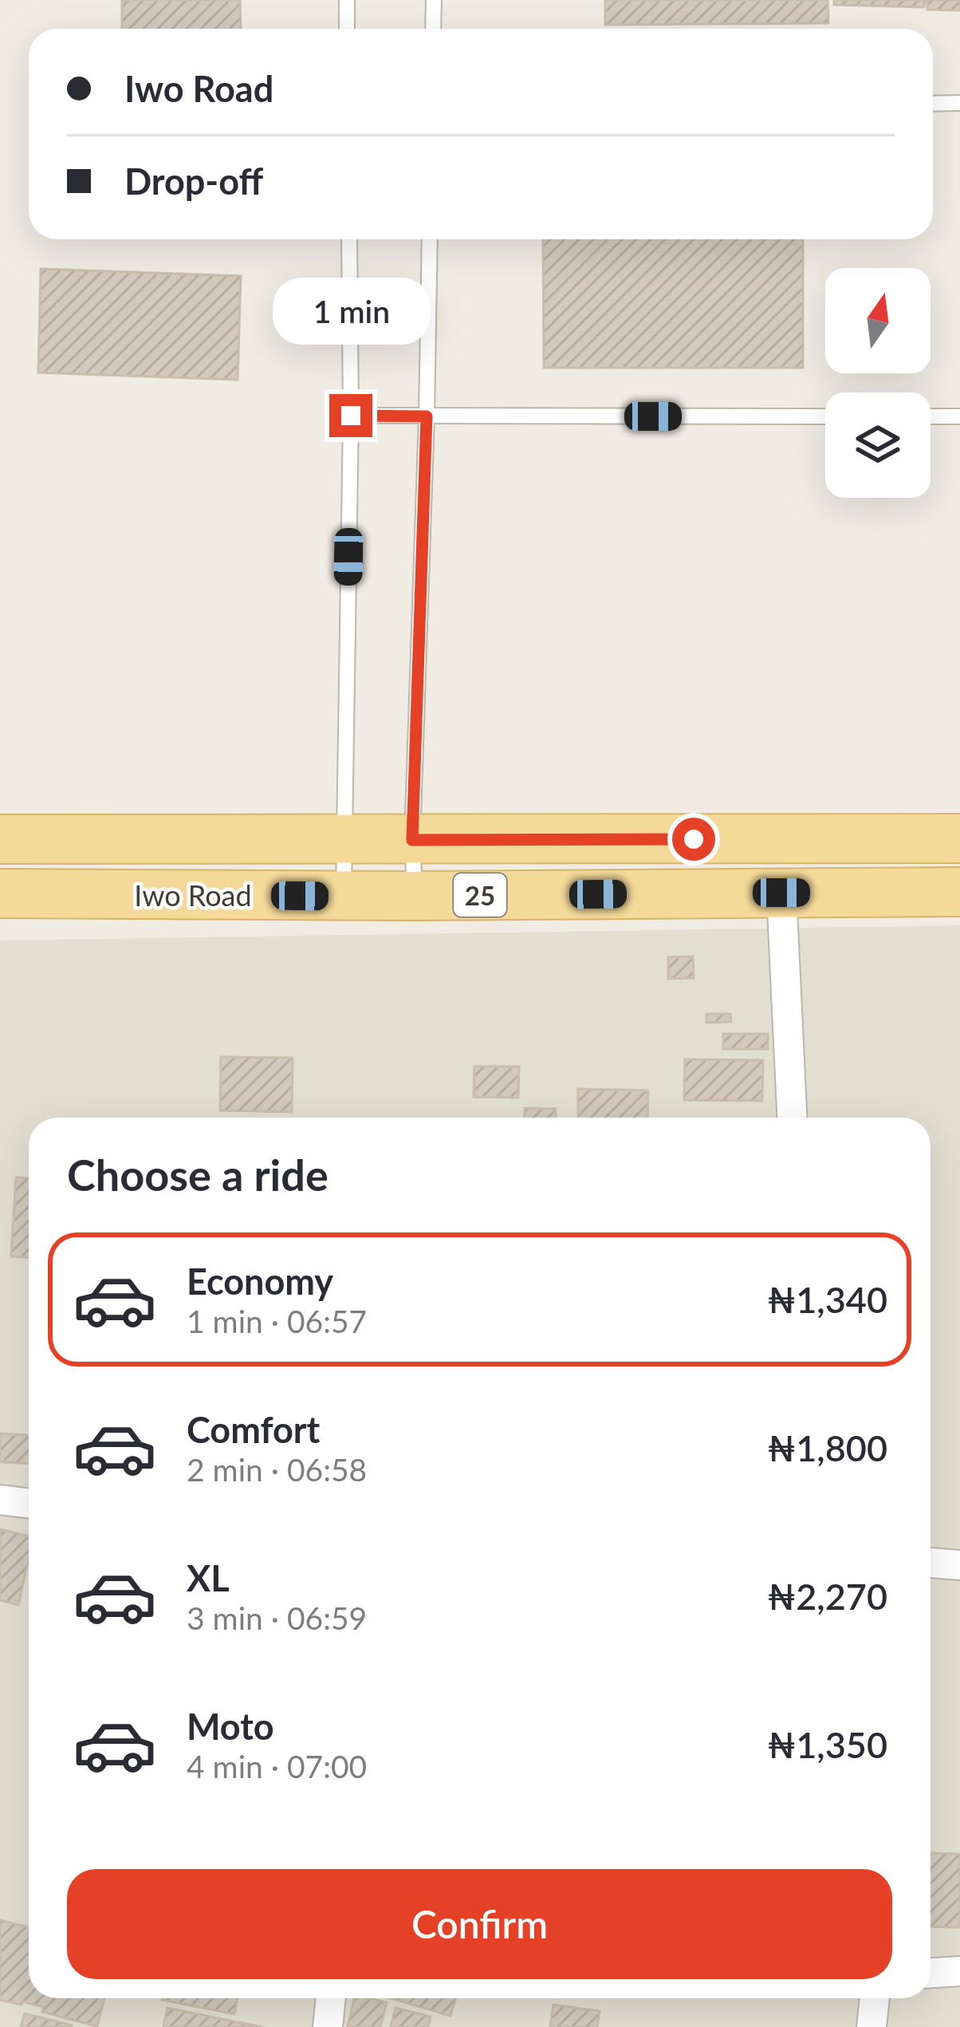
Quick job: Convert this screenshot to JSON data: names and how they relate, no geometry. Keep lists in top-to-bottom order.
{
  "streets": {
    "main road": ["Iwo Road", "25"]
  },
  "north": "top",
  "page": {
    "banner": ["Iwo Road", "Drop-off"],
    "bubble": "1 min",
    "heading": "Choose a ride",
    "list": [
      {
        "name": "Economy",
        "note": "1 min · 06:57",
        "value": "₦1,340"
      },
      {
        "name": "Comfort",
        "note": "2 min · 06:58",
        "value": "₦1,800"
      },
      {
        "name": "XL",
        "note": "3 min · 06:59",
        "value": "₦2,270"
      },
      {
        "name": "Moto",
        "note": "4 min · 07:00",
        "value": "₦1,350"
      }
    ],
    "buttons": "Confirm"
  }
}
